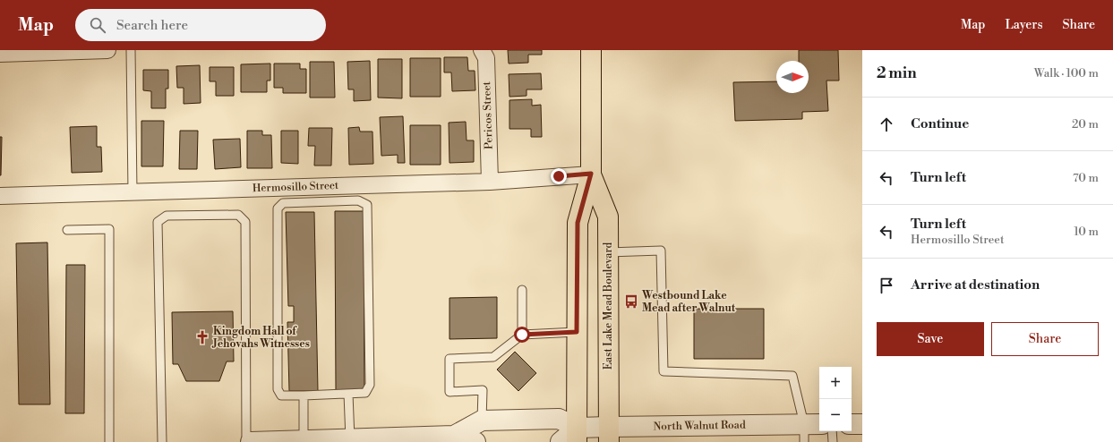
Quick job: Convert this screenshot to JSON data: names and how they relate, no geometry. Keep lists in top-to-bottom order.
{
  "streets": {
    "main road": ["East Lake Mead Boulevard"],
    "street": ["Pericos Street", "Hermosillo Street", "North Walnut Road"]
  },
  "crossings": [
    ["Pericos Street", "Hermosillo Street"],
    ["Hermosillo Street", "East Lake Mead Boulevard"],
    ["East Lake Mead Boulevard", "North Walnut Road"]
  ],
  "places": {
    "bus stop": ["Westbound Lake Mead after Walnut"],
    "church": ["Kingdom Hall of Jehovahs Witnesses"]
  },
  "north": "right",
  "page": {
    "header": "Map",
    "search": "Search here",
    "nav": ["Map", "Layers", "Share"],
    "heading": ["2 min", "Walk · 100 m"],
    "list": [
      ["Continue", "20 m"],
      ["Turn left", "70 m"],
      ["Turn left", "Hermosillo Street", "10 m"],
      "Arrive at destination"
    ],
    "buttons": ["Save", "Share"],
    "map_buttons": ["+", "−"]
  }
}
